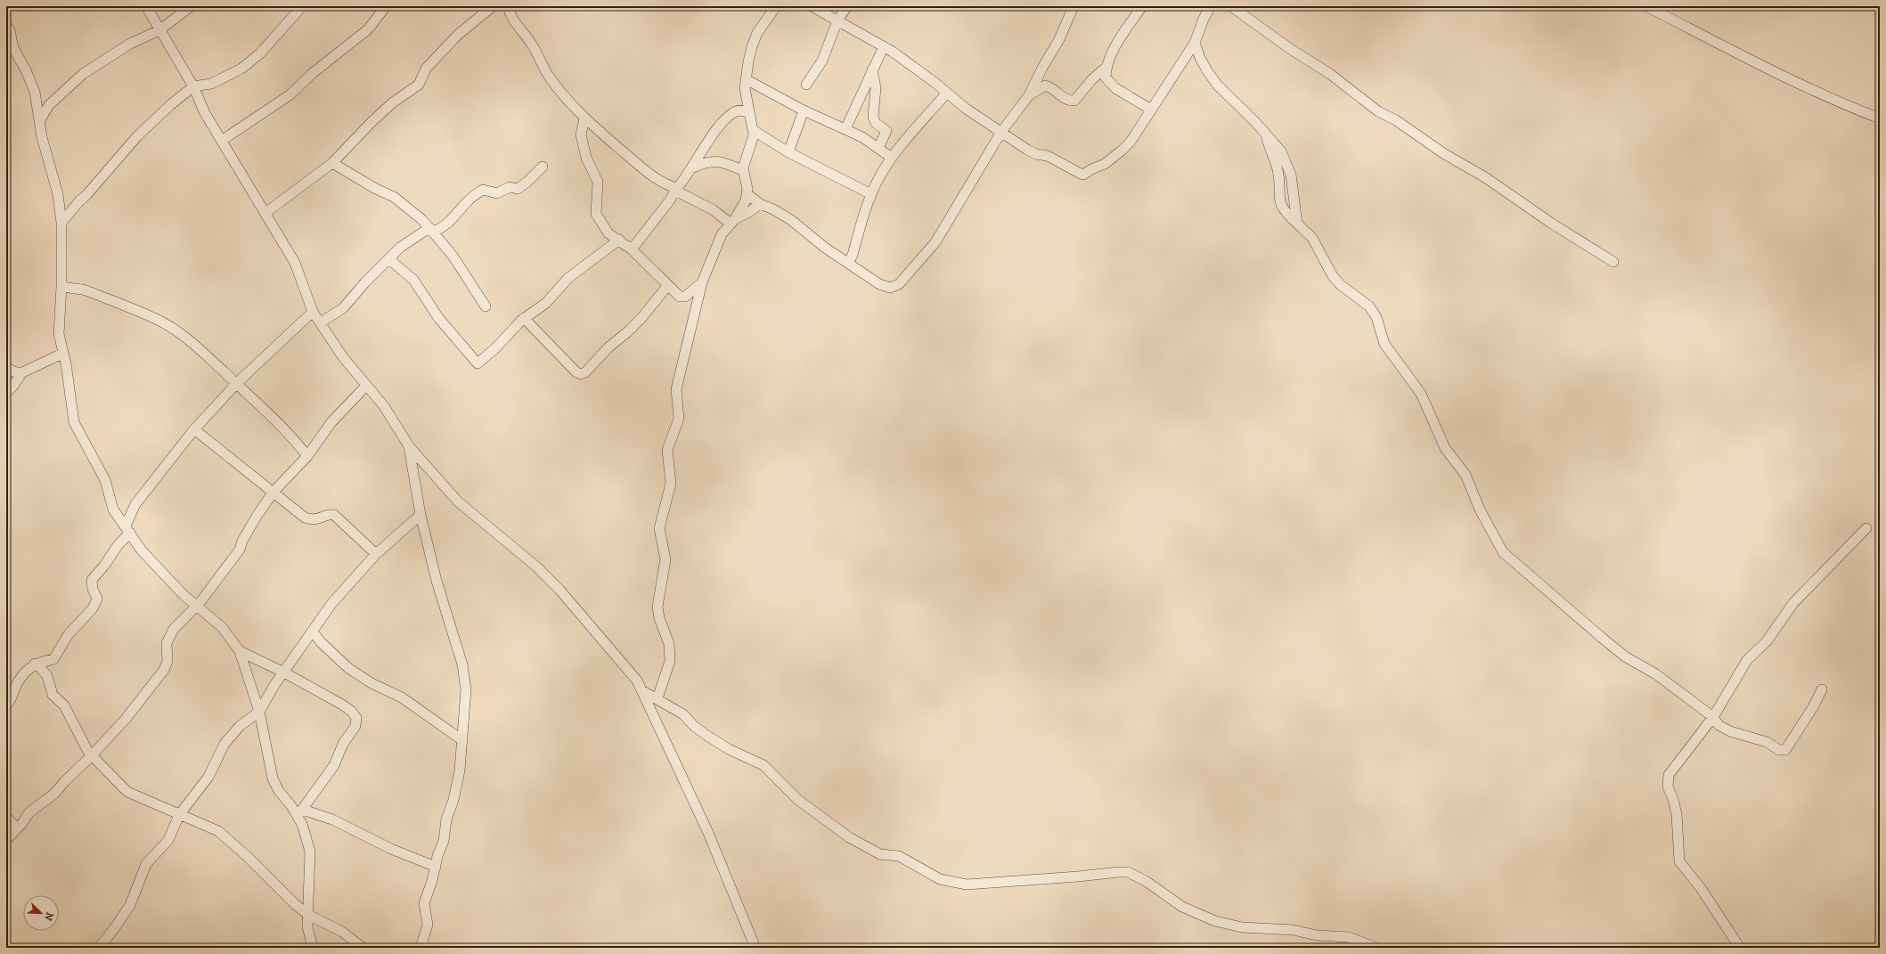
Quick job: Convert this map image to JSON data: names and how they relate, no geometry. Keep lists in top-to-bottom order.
{
  "north": "bottom right"
}
